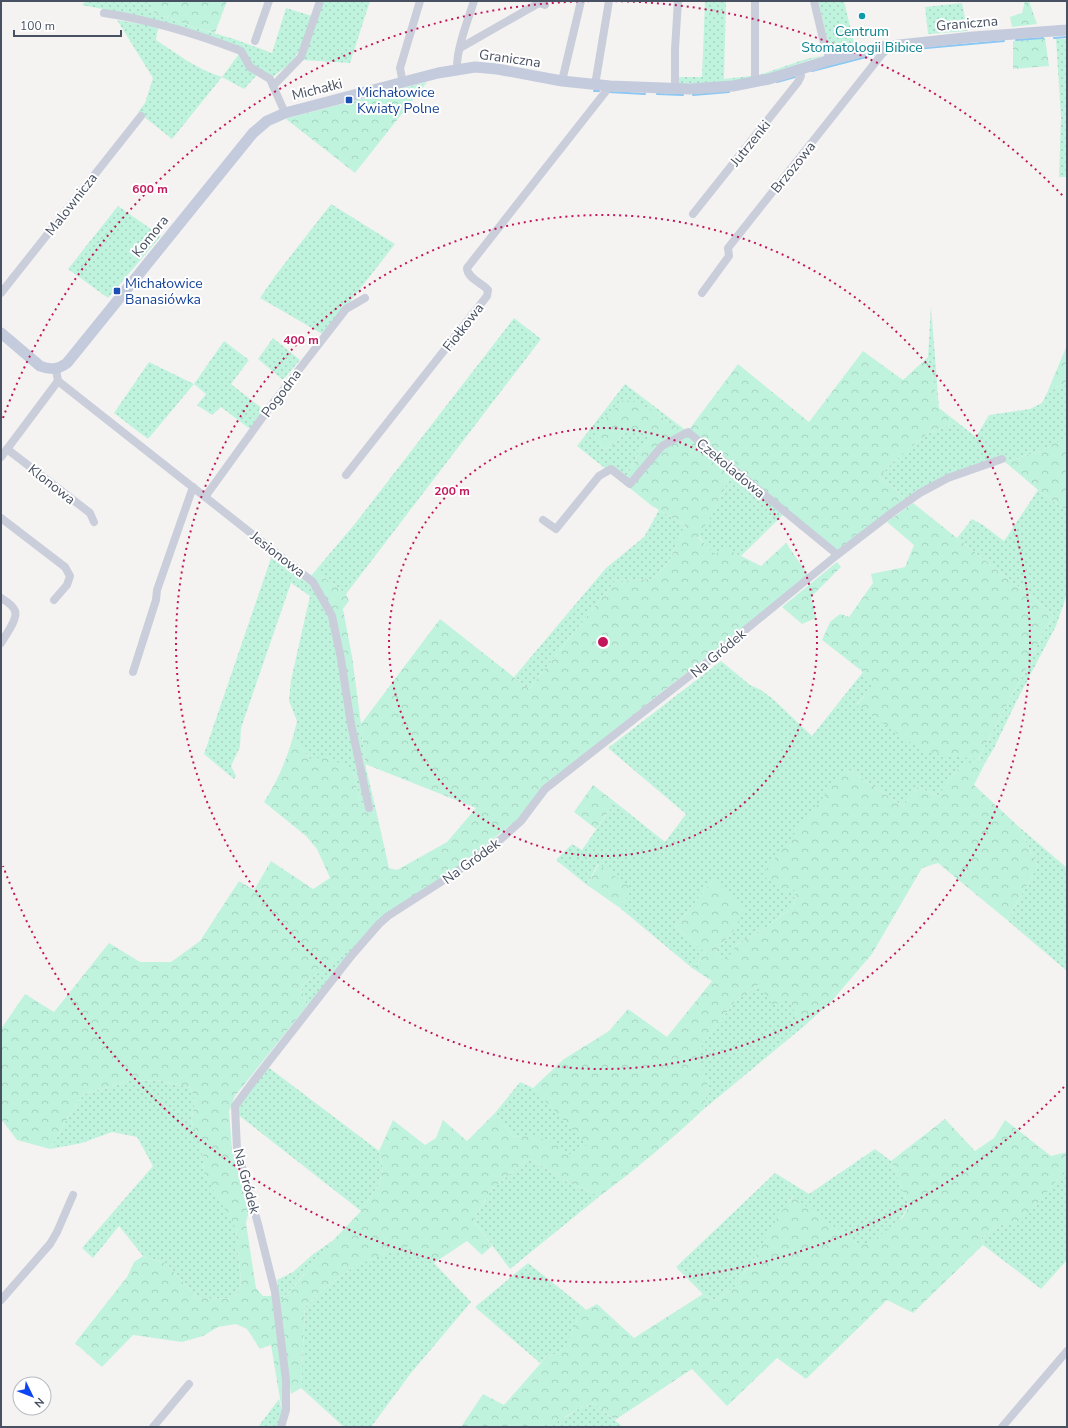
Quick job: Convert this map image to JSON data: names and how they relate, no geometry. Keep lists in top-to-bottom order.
{
  "streets": {
    "street": [
      "Graniczna",
      "Michałki",
      "Jutrzenki",
      "Brzozowa",
      "Malownicza",
      "Komora",
      "Fiołkowa",
      "Pogodna",
      "Czekoladowa",
      "Klonowa",
      "Jesionowa",
      "Na Gródek"
    ]
  },
  "crossings": [
    ["Graniczna", "Michałki"],
    ["Graniczna", "Jutrzenki"],
    ["Graniczna", "Brzozowa"],
    ["Graniczna", "Fiołkowa"],
    ["Michałki", "Komora"],
    ["Pogodna", "Jesionowa"],
    ["Czekoladowa", "Na Gródek"]
  ],
  "places": {
    "other": ["Centrum Stomatologii Bibice"],
    "transit": ["Michałowice Kwiaty Polne", "Michałowice Banasiówka"]
  },
  "scale_bar": "100 m",
  "north": "bottom right",
  "rings": ["600 m", "400 m", "200 m"]
}
